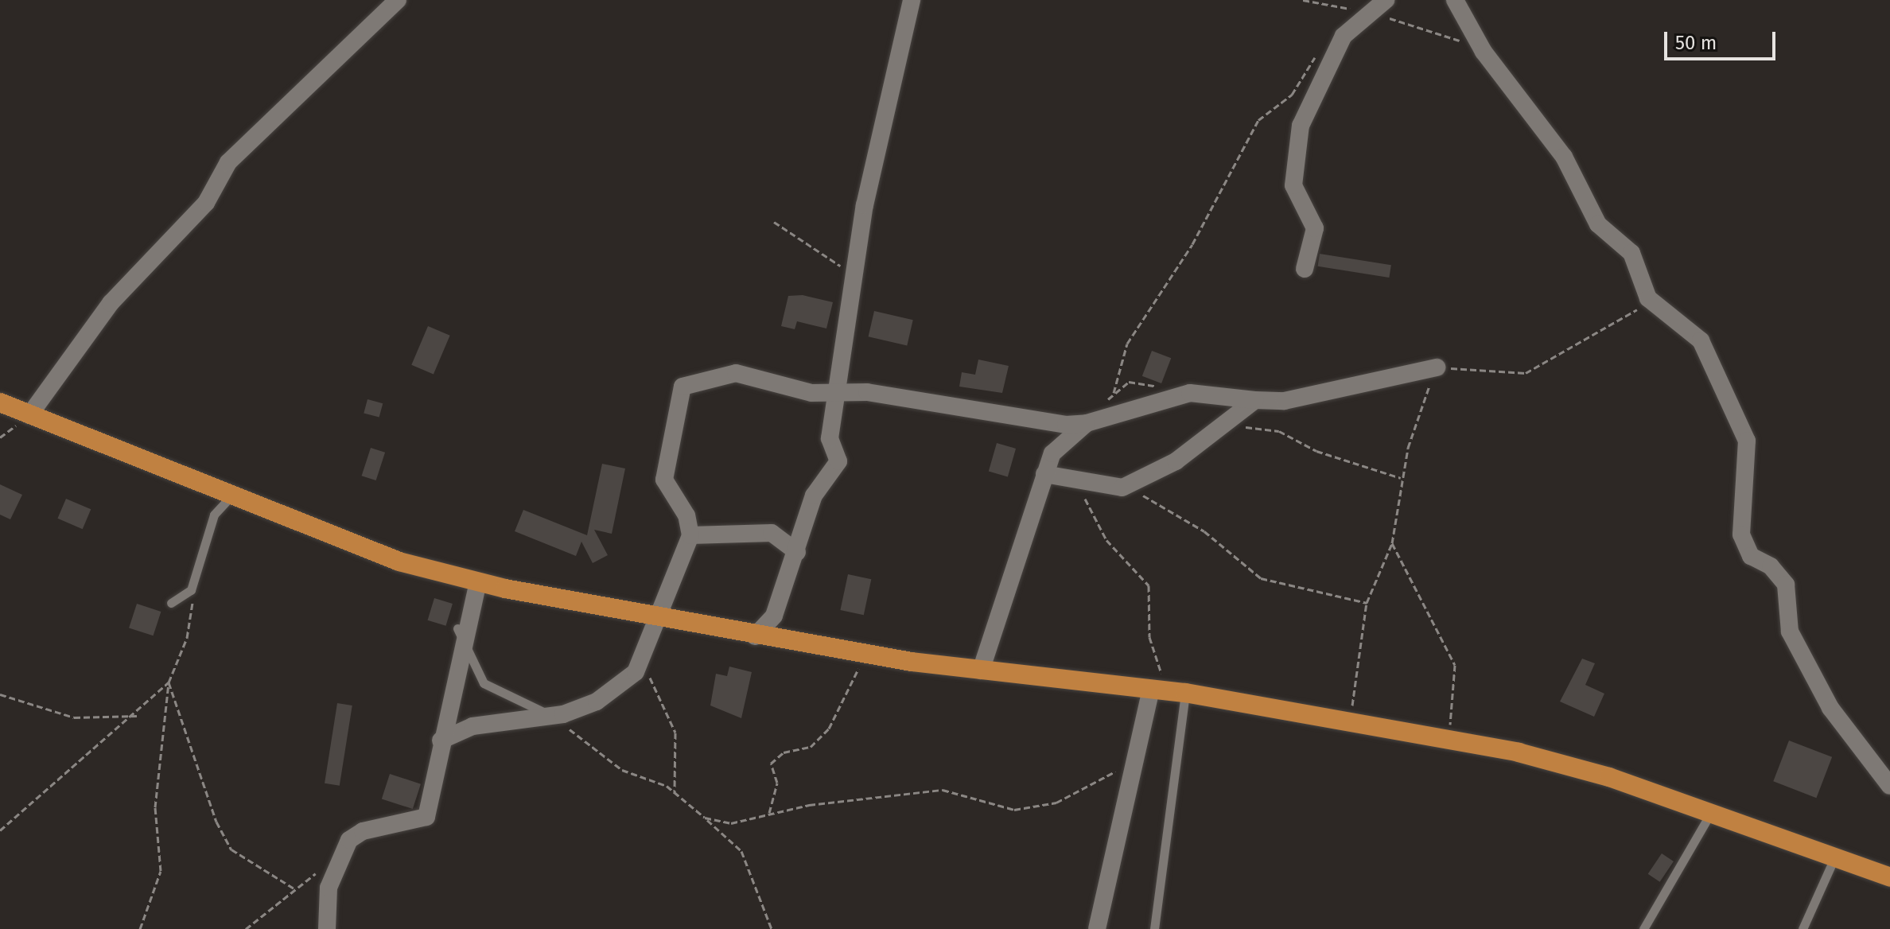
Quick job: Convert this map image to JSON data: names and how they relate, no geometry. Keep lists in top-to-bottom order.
{
  "scale_bar": "50 m"
}
